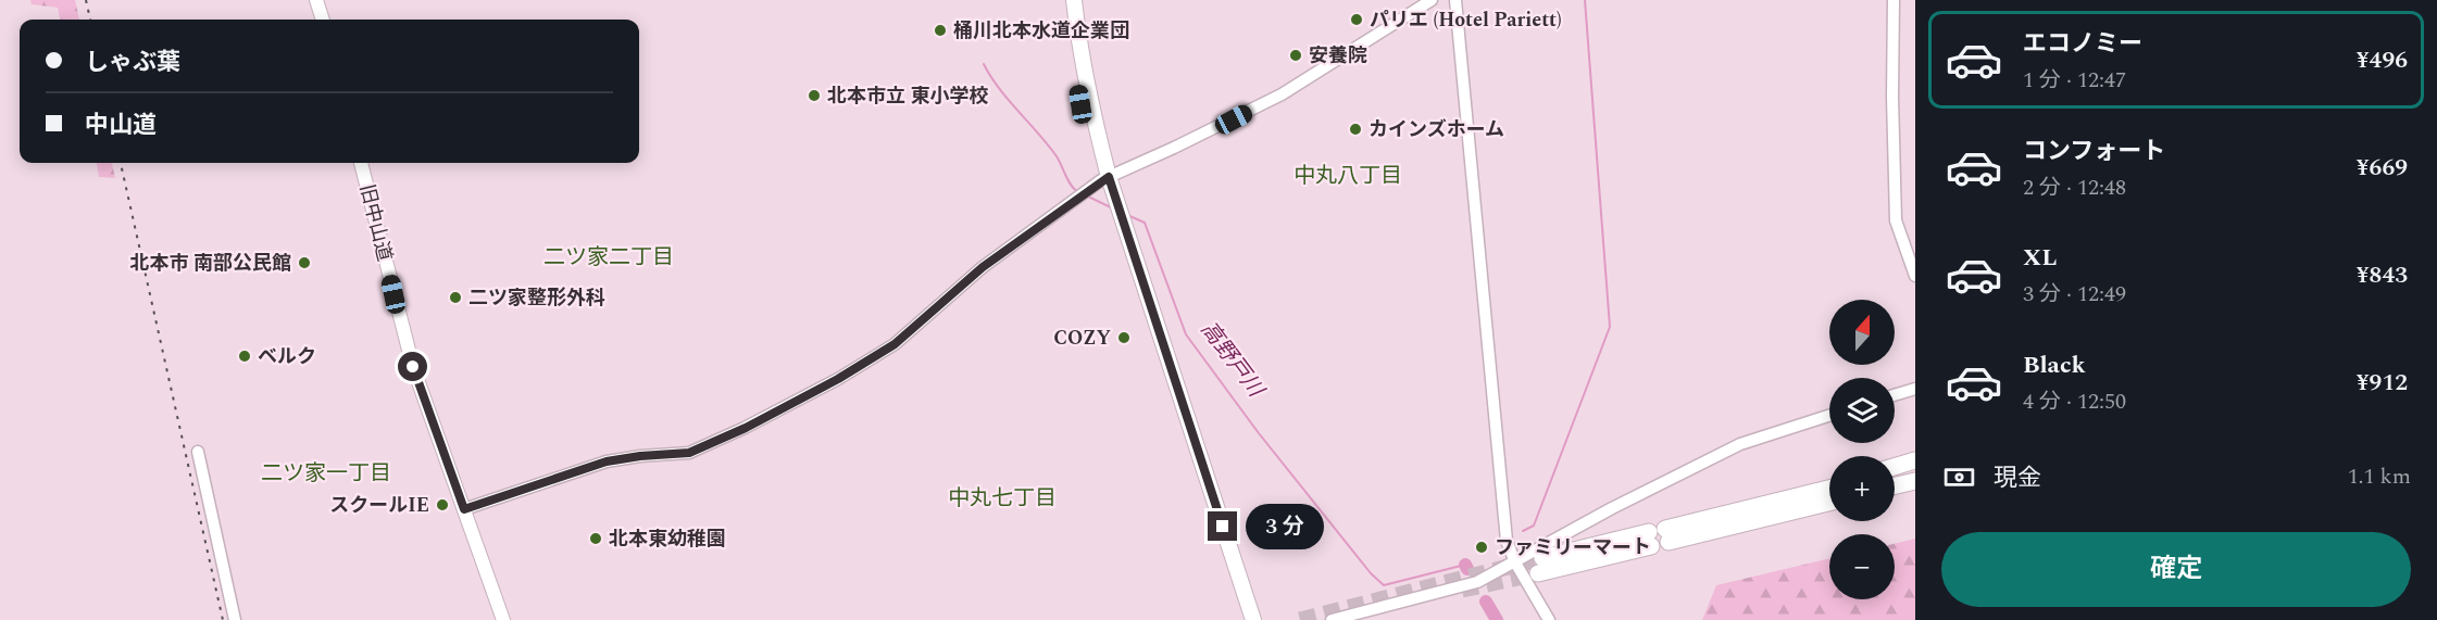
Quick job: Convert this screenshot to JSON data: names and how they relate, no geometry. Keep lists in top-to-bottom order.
{
  "streets": {
    "main road": ["旧中山道"]
  },
  "districts": [
    "中丸八丁目",
    "二ツ家二丁目",
    "二ツ家一丁目",
    "中丸七丁目"
  ],
  "water": ["高野戸川"],
  "places": [
    "パリエ (Hotel Pariett)",
    "桶川北本水道企業団",
    "安養院",
    "北本市立 東小学校",
    "カインズホーム",
    "北本市 南部公民館",
    "二ツ家整形外科",
    "COZY",
    "ベルク",
    "スクールIE",
    "北本東幼稚園",
    "ファミリーマート"
  ],
  "north": "top",
  "page": {
    "list": [
      {
        "name": "エコノミー",
        "note": "1 分 · 12:47",
        "value": "¥496"
      },
      {
        "name": "コンフォート",
        "note": "2 分 · 12:48",
        "value": "¥669"
      },
      {
        "name": "XL",
        "note": "3 分 · 12:49",
        "value": "¥843"
      },
      {
        "name": "Black",
        "note": "4 分 · 12:50",
        "value": "¥912"
      }
    ],
    "banner": ["しゃぶ葉", "中山道"],
    "map_buttons": ["+", "−"],
    "pay": ["現金", "1.1 km"],
    "bubble": "3 分",
    "buttons": "確定"
  }
}
